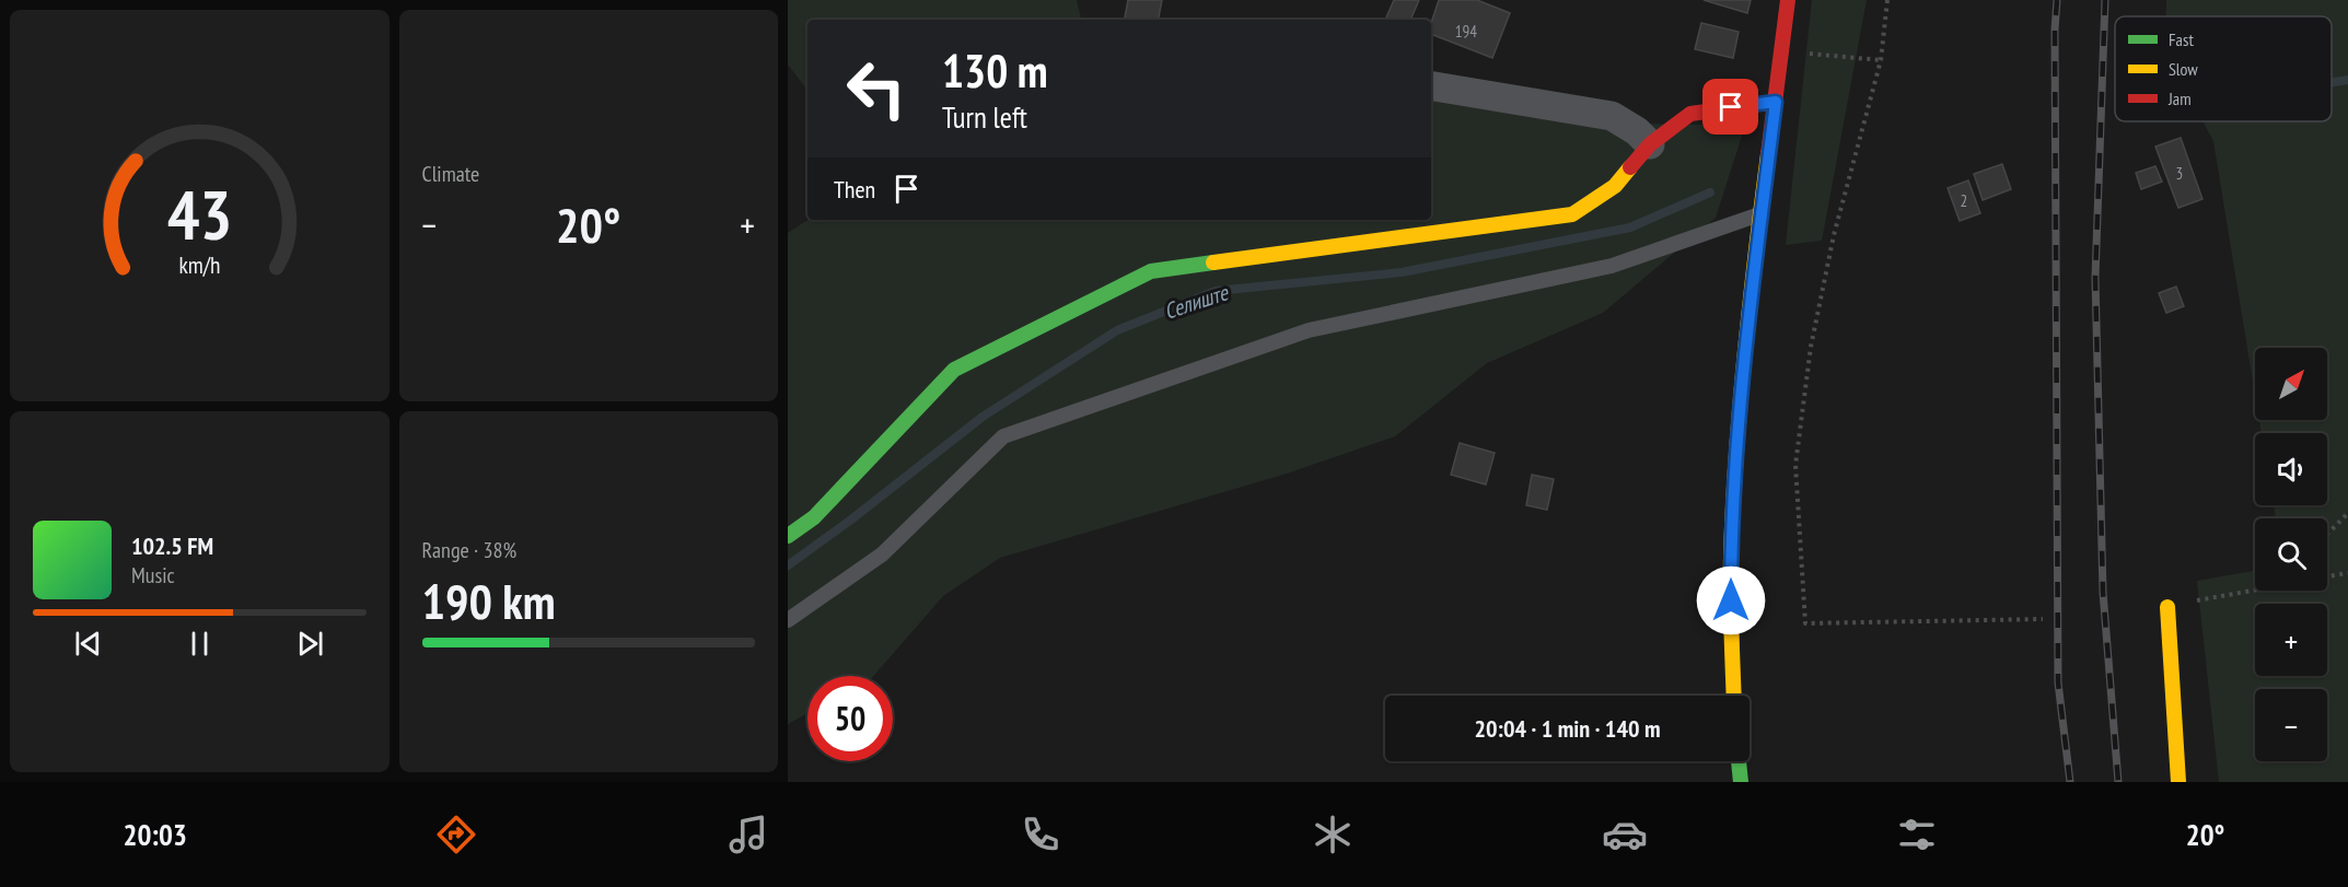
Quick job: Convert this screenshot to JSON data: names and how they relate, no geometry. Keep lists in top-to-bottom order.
{
  "water": ["Селиште"],
  "house_numbers": ["194", "3", "2"],
  "legend": ["Fast", "Slow", "Jam"],
  "north": "top right",
  "page": {
    "tile": [
      "Climate",
      ["Range · 38%", "190 km"]
    ],
    "turn": ["130 m", "Turn left"],
    "then": "Then",
    "heat": ["−", "20°", "+"],
    "map_buttons": ["+", "−"],
    "song": ["102.5 FM", "Music"],
    "limit": "50",
    "trip": "20:04 · 1 min · 140 m",
    "tabs": ["20:03", "20°"],
    "gauge": ["43", "km/h"]
  }
}
